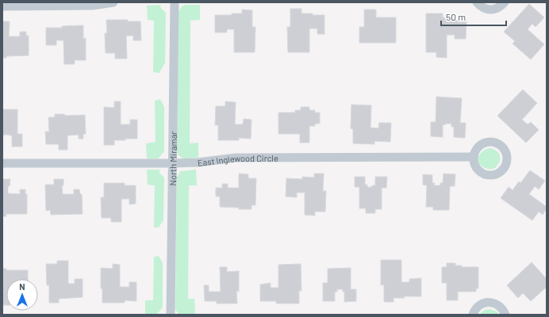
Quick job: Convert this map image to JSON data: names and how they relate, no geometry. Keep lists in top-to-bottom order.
{
  "streets": {
    "street": ["North Miramar", "East Inglewood Circle"]
  },
  "crossings": [
    ["North Miramar", "East Inglewood Circle"]
  ],
  "scale_bar": "50 m",
  "north": "top"
}
